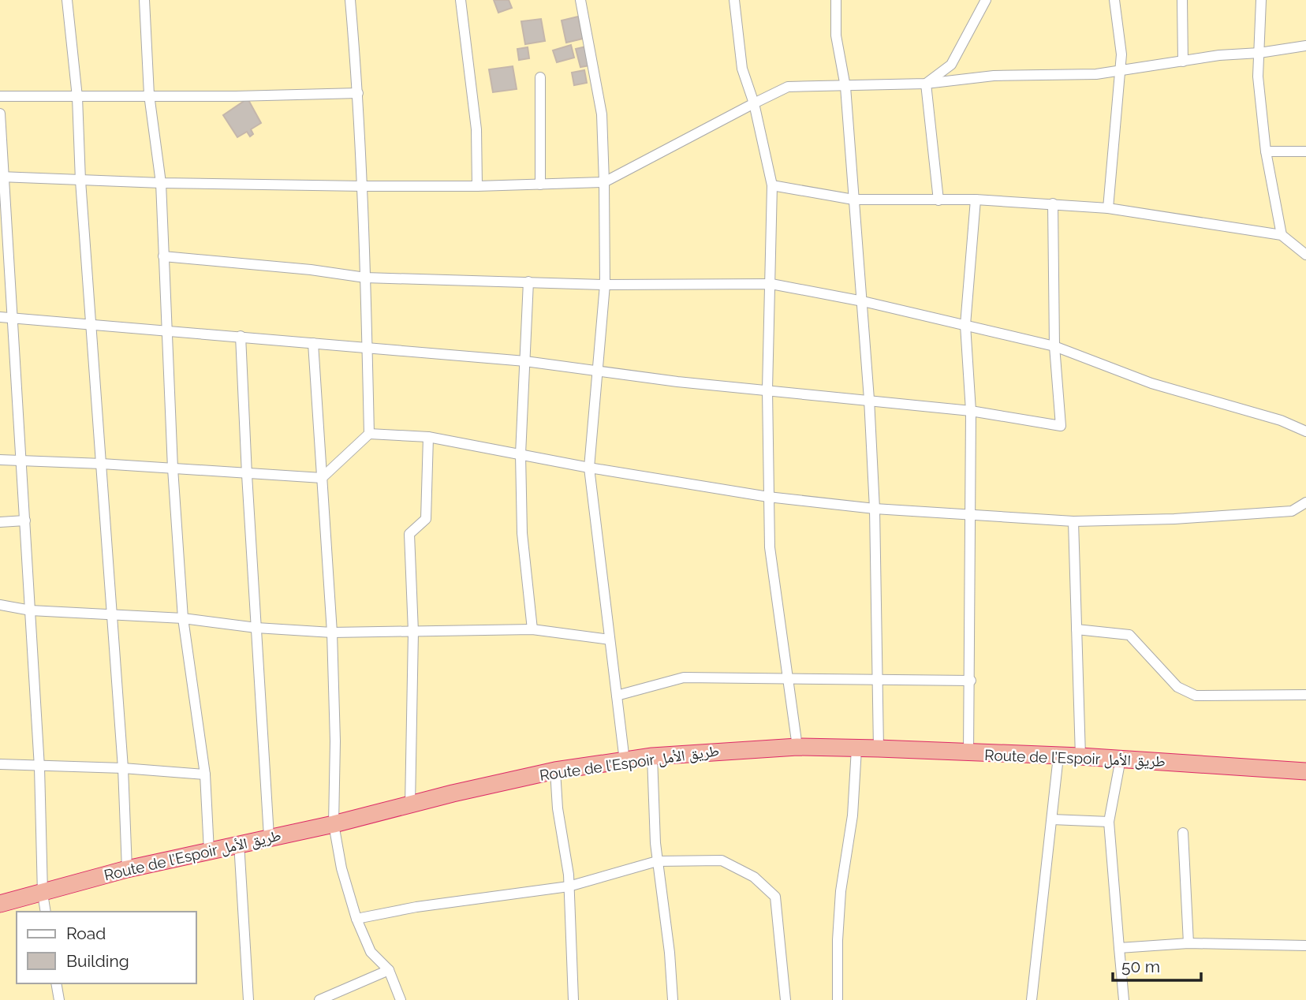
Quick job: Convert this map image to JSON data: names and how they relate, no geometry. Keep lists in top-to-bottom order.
{
  "streets": {
    "highway": ["Route de l’Espoir طريق الأمل"]
  },
  "legend": ["Road", "Building"],
  "scale_bar": "50 m"
}
